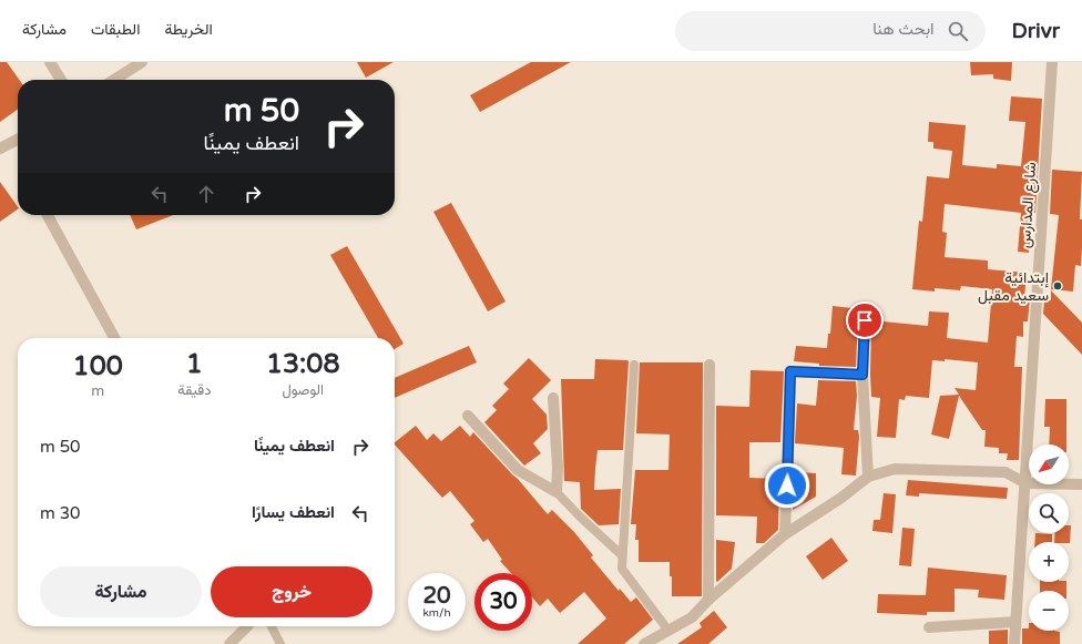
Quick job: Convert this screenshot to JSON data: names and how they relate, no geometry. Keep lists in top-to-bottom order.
{
  "streets": {
    "street": ["شارع المدارس"]
  },
  "places": ["إبتدائية سعيد مقبل"],
  "north": "bottom left",
  "page": {
    "header": "Drivr",
    "search": "ابحث هنا",
    "nav": ["الخريطة", "الطبقات", "مشاركة"],
    "turn": ["50 m", "انعطف يمينًا"],
    "eta": [
      "13:08",
      "الوصول",
      "1",
      "دقيقة",
      "100",
      "m"
    ],
    "list": [
      {
        "name": "انعطف يمينًا",
        "value": "50 m"
      },
      {
        "name": "انعطف يسارًا",
        "value": "30 m"
      }
    ],
    "map_buttons": ["+", "−"],
    "buttons": ["خروج", "مشاركة"],
    "speed": "20 km/h",
    "limit": "30"
  }
}
